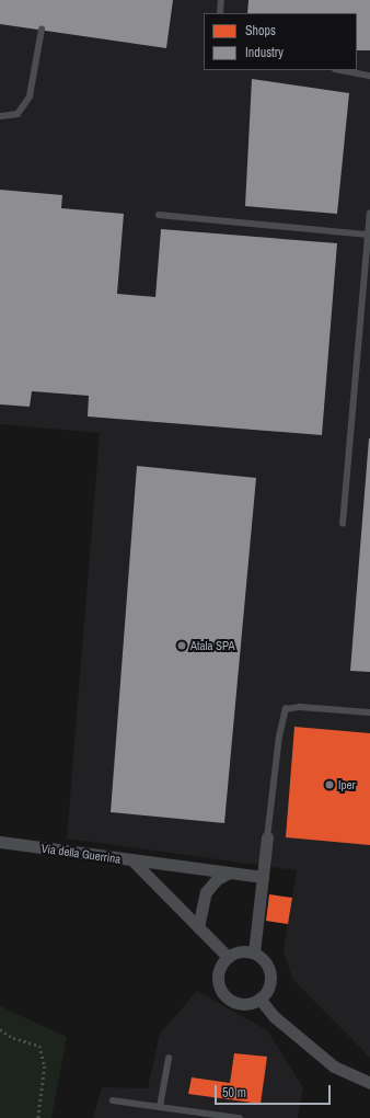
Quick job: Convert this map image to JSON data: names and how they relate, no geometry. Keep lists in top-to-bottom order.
{
  "streets": {
    "street": ["Via della Guerrina"]
  },
  "places": ["Atala SPA", "Iper"],
  "legend": ["Shops", "Industry"],
  "scale_bar": "50 m"
}
